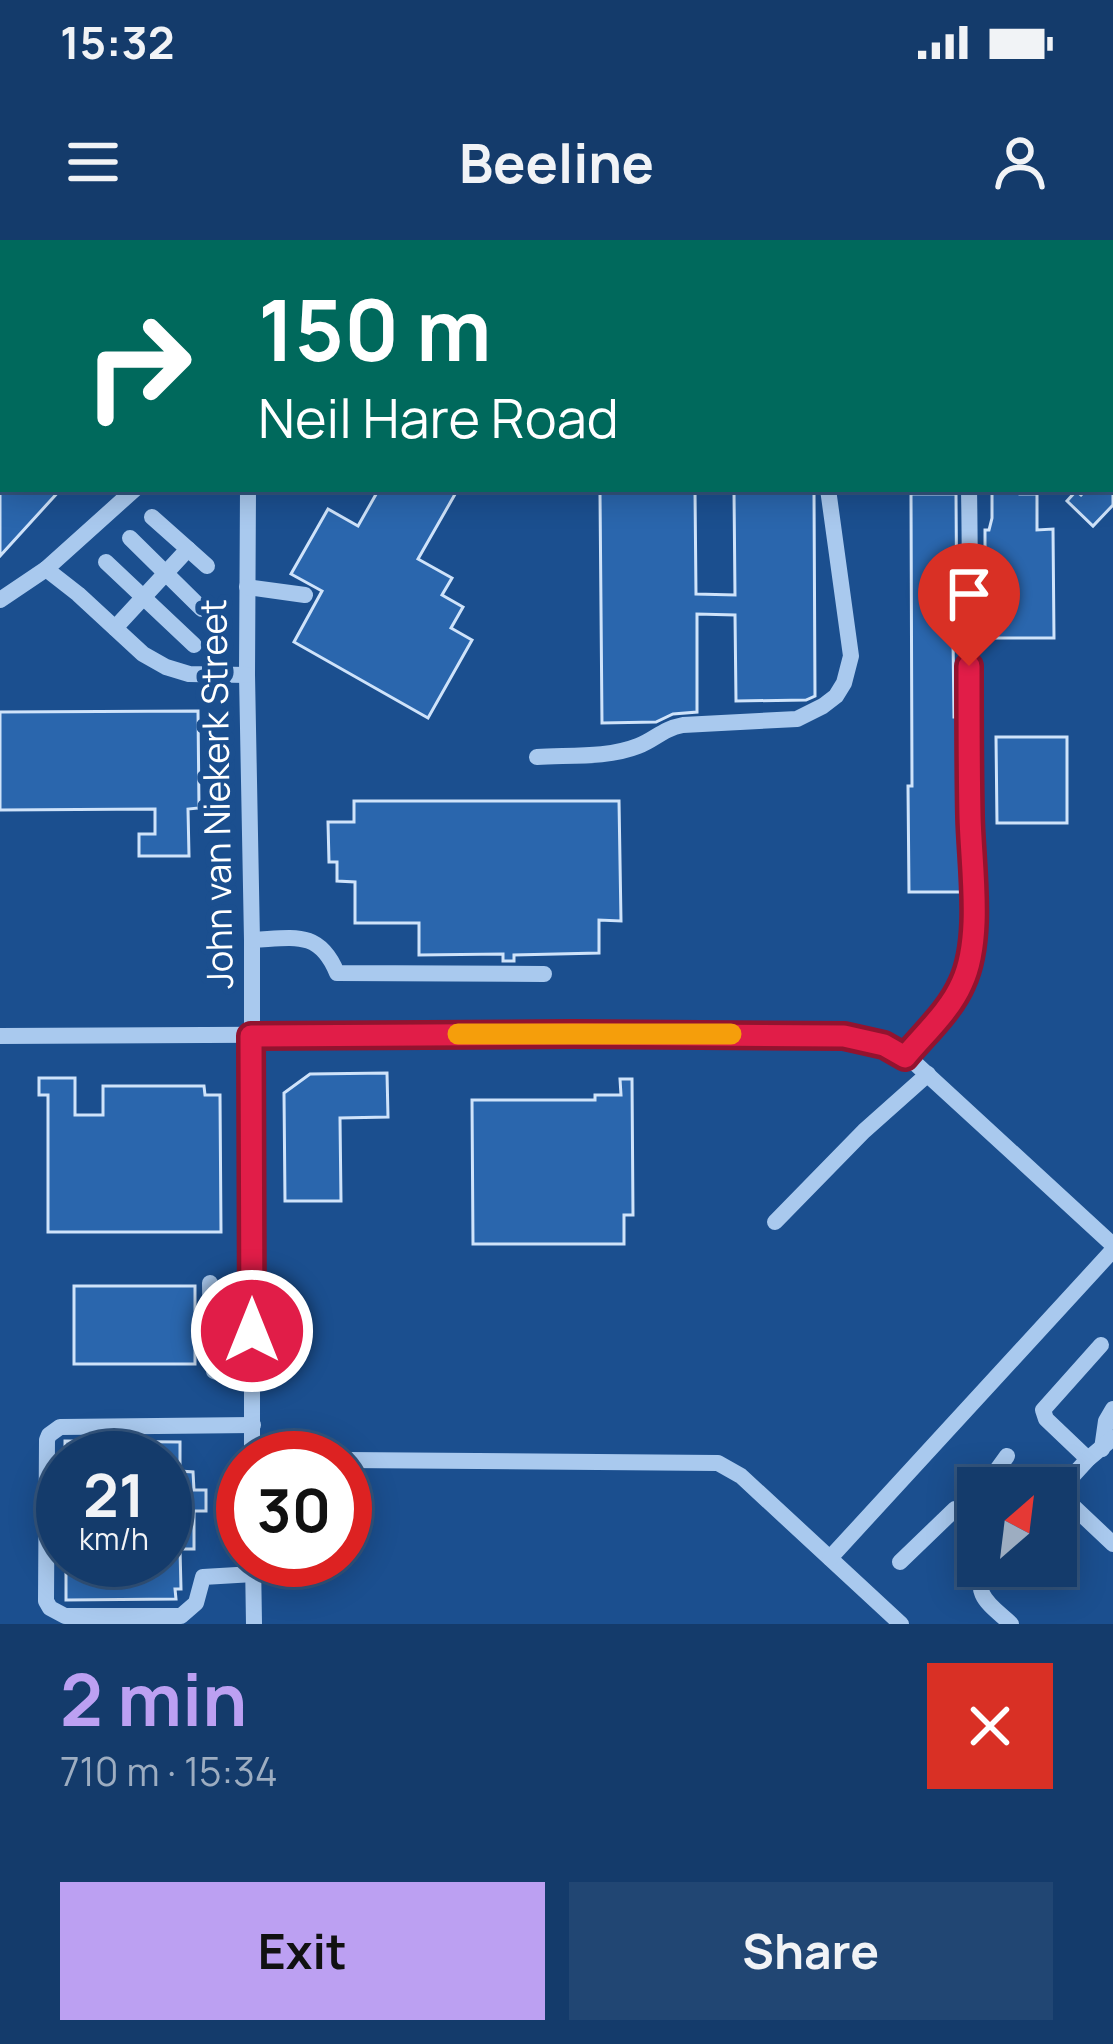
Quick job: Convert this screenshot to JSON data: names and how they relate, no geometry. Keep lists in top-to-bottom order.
{
  "streets": {
    "street": ["John van Niekerk Street"]
  },
  "north": "top right",
  "page": {
    "status": "15:32",
    "header": "Beeline",
    "turn": ["150 m", "Neil Hare Road"],
    "speed": "21 km/h",
    "limit": "30",
    "heading": ["2 min", "710 m · 15:34"],
    "buttons": ["Exit", "Share"]
  }
}
